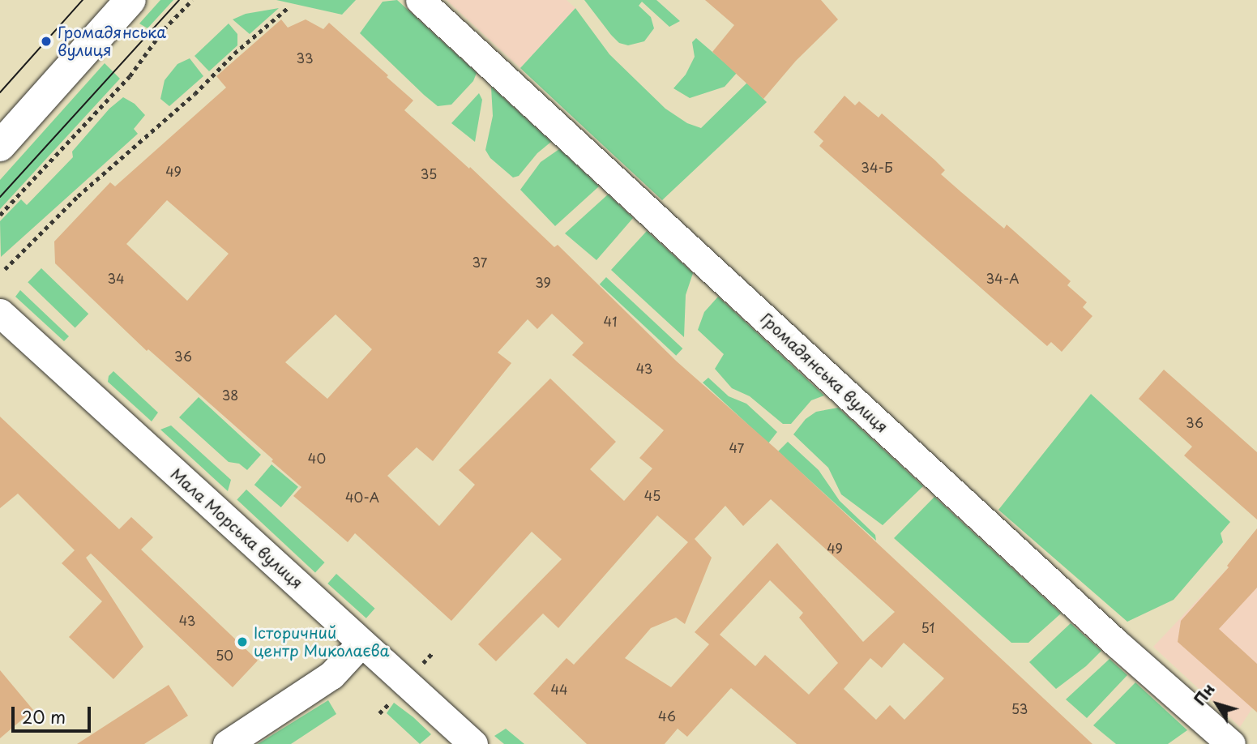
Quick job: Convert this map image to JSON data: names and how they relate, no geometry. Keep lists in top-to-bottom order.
{
  "streets": {
    "street": ["Громадянська вулиця", "Мала Морська вулиця"]
  },
  "places": ["Громадянська вулиця", "Історичний центр Миколаєва"],
  "house_numbers": [
    "33",
    "34-Б",
    "49",
    "35",
    "37",
    "34",
    "34-A",
    "39",
    "41",
    "36",
    "43",
    "38",
    "36",
    "47",
    "40",
    "45",
    "40-А",
    "49",
    "43",
    "51",
    "50",
    "44",
    "53",
    "46"
  ],
  "scale_bar": "20 m",
  "north": "top left"
}
